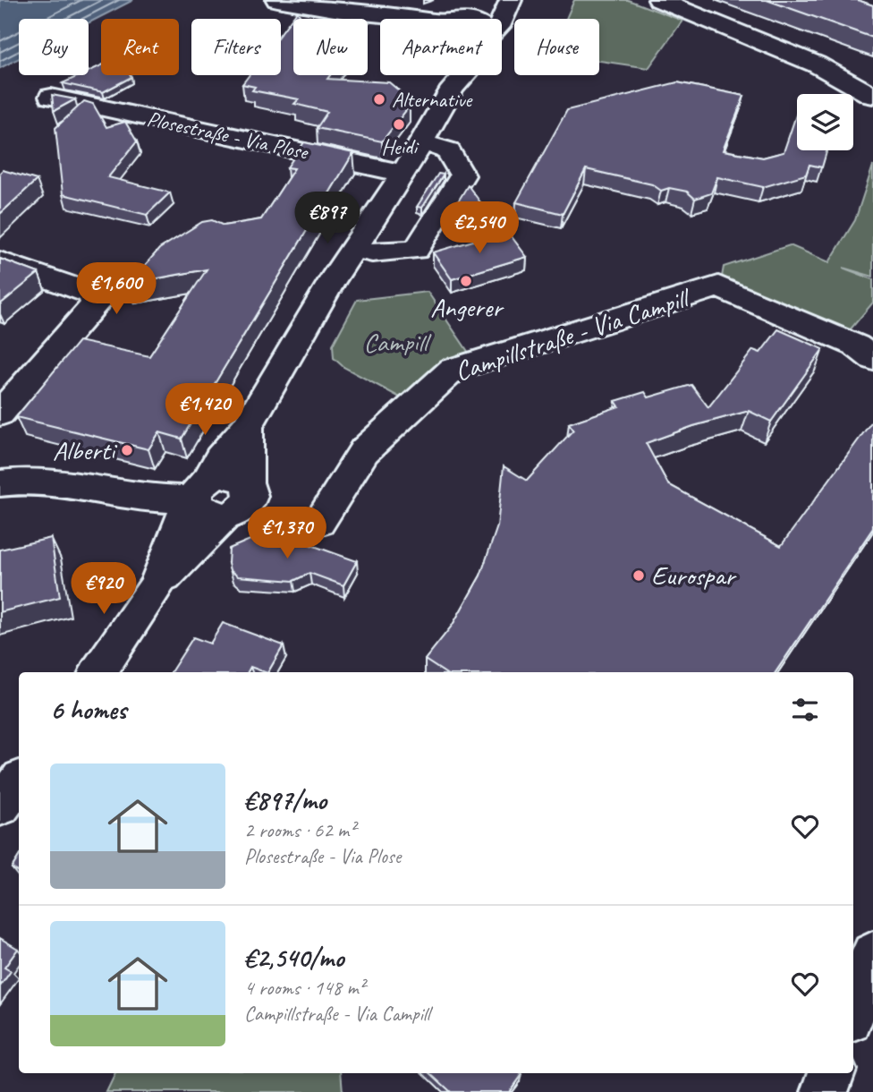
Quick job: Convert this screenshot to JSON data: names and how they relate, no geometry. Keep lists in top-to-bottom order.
{
  "streets": {
    "street": ["Plosestraße - Via Plose", "Campillstraße - Via Campill"]
  },
  "parks": ["Campill"],
  "places": [
    "Alternative",
    "Heidi",
    "Angerer",
    "Alberti",
    "Eurospar"
  ],
  "page": {
    "chip": [
      "Buy",
      "Rent",
      "Filters",
      "New",
      "Apartment",
      "House"
    ],
    "price": [
      "€897",
      "€2,540",
      "€1,600",
      "€1,420",
      "€1,370",
      "€920"
    ],
    "heading": "6 homes",
    "list": [
      {
        "name": "€897/mo",
        "note": "2 rooms · 62 m² · Plosestraße - Via Plose"
      },
      {
        "name": "€2,540/mo",
        "note": "4 rooms · 148 m² · Campillstraße - Via Campill"
      }
    ]
  }
}
